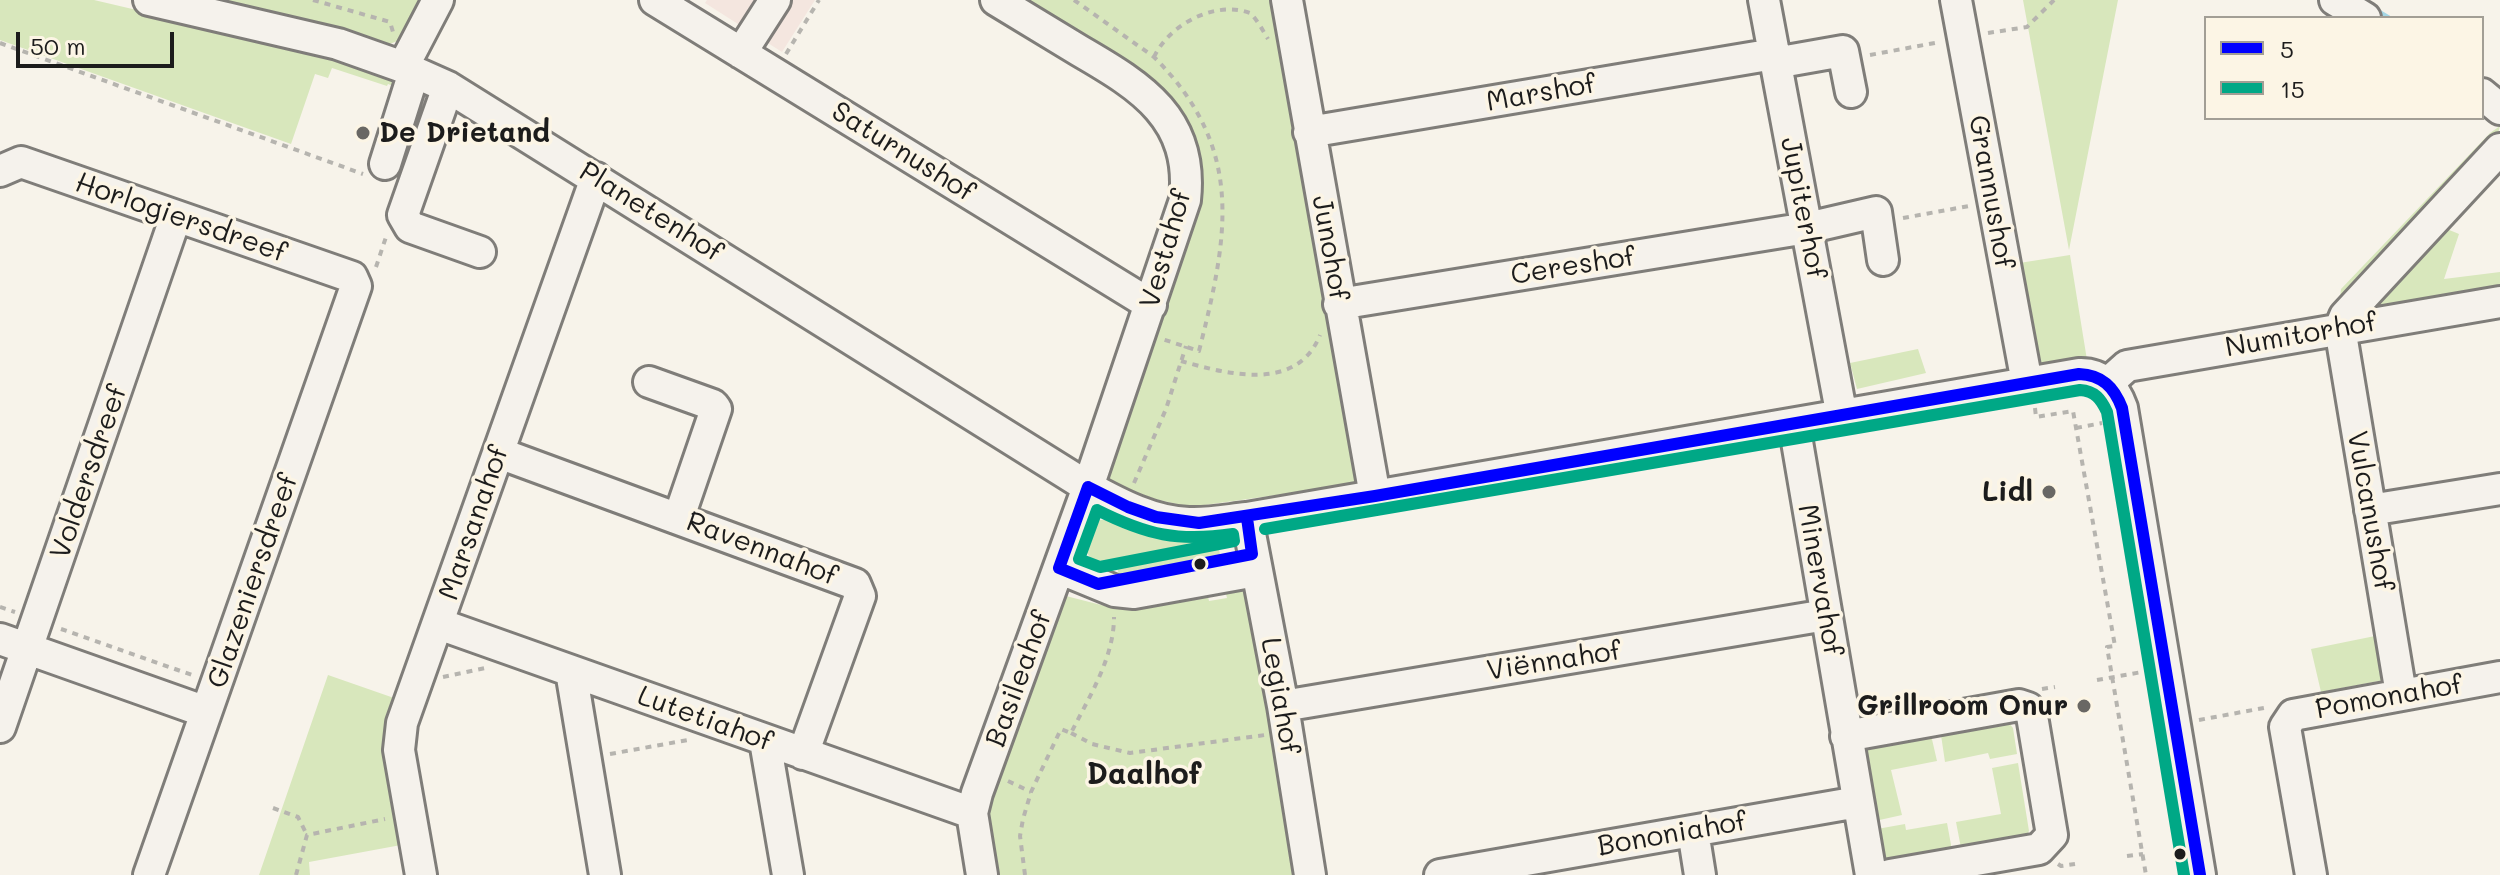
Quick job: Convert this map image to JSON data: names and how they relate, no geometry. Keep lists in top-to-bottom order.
{
  "streets": {
    "street": [
      "Marshof",
      "Saturnushof",
      "Grannushof",
      "Jupiterhof",
      "Planetenhof",
      "Horlogiersdreef",
      "Junohof",
      "Vestahof",
      "Cereshof",
      "Numitorhof",
      "Voldersdreef",
      "Vulcanushof",
      "Marsanahof",
      "Ravennahof",
      "Minervahof",
      "Glazeniersdreef",
      "Viënnahof",
      "Basileahof",
      "Legiahof",
      "Pomonahof",
      "Lutetiahof",
      "Bononiahof"
    ]
  },
  "crossings": [
    ["Marshof", "Jupiterhof"],
    ["Marshof", "Junohof"],
    ["Saturnushof", "Vestahof"],
    ["Grannushof", "Planetenhof"],
    ["Jupiterhof", "Planetenhof"],
    ["Jupiterhof", "Cereshof"],
    ["Planetenhof", "Junohof"],
    ["Planetenhof", "Vestahof"],
    ["Planetenhof", "Numitorhof"],
    ["Planetenhof", "Marsanahof"],
    ["Planetenhof", "Minervahof"],
    ["Planetenhof", "Basileahof"],
    ["Planetenhof", "Legiahof"],
    ["Horlogiersdreef", "Voldersdreef"],
    ["Horlogiersdreef", "Glazeniersdreef"],
    ["Junohof", "Cereshof"],
    ["Vestahof", "Basileahof"],
    ["Numitorhof", "Vulcanushof"],
    ["Vulcanushof", "Pomonahof"],
    ["Marsanahof", "Ravennahof"],
    ["Marsanahof", "Lutetiahof"],
    ["Ravennahof", "Lutetiahof"],
    ["Minervahof", "Viënnahof"],
    ["Minervahof", "Bononiahof"],
    ["Viënnahof", "Legiahof"],
    ["Basileahof", "Lutetiahof"]
  ],
  "districts": ["Daalhof"],
  "places": ["De Drietand", "Lidl", "Grillroom Onur"],
  "lines": ["transit line 5", "transit line 15"],
  "legend": ["5", "15"],
  "scale_bar": "50 m"
}
